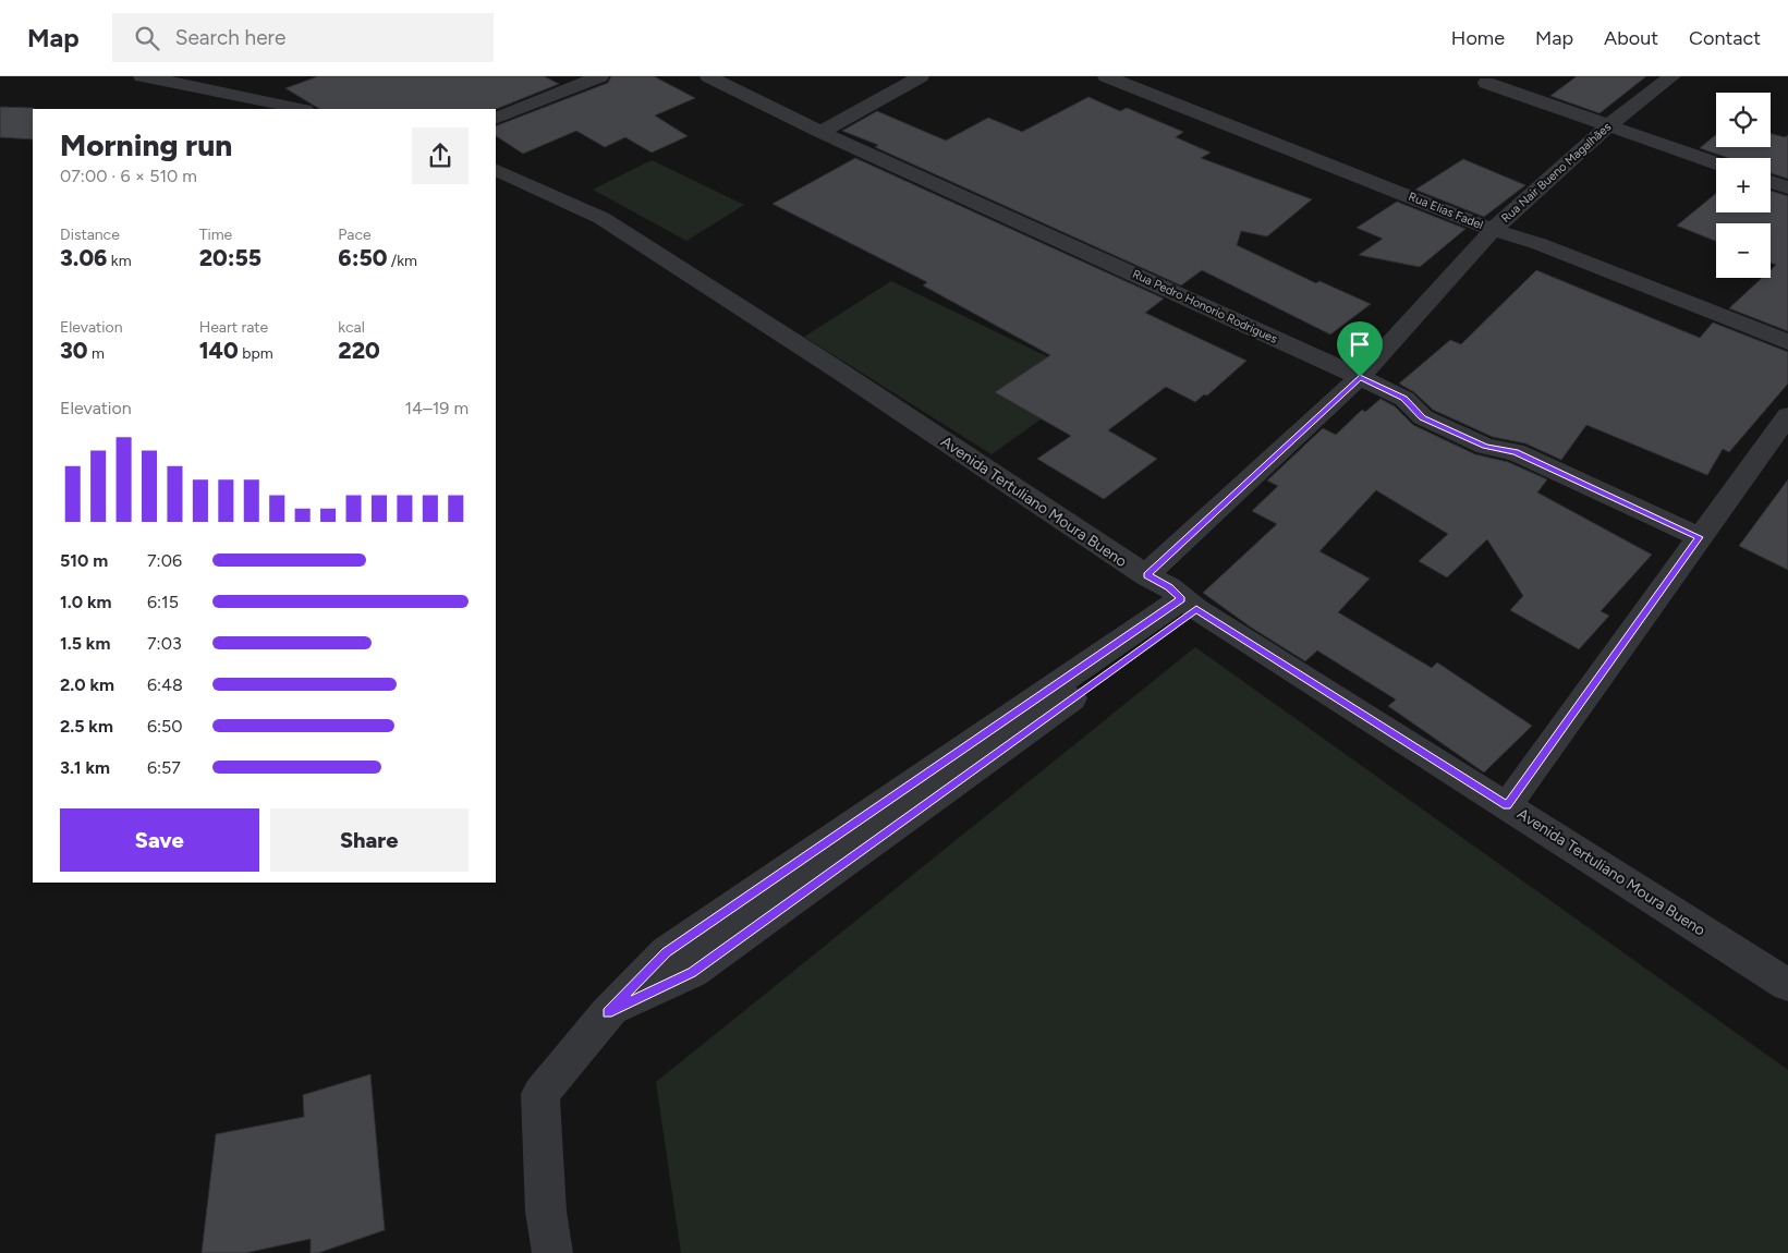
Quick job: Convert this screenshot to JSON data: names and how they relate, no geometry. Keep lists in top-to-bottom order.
{
  "streets": {
    "street": [
      "Rua Nair Bueno Magalhães",
      "Rua Elias Fadel",
      "Rua Pedro Honorio Rodrigues",
      "Avenida Tertuliano Moura Bueno"
    ]
  },
  "crossings": [
    ["Rua Nair Bueno Magalhães", "Rua Elias Fadel"],
    ["Rua Nair Bueno Magalhães", "Rua Pedro Honorio Rodrigues"],
    ["Rua Nair Bueno Magalhães", "Avenida Tertuliano Moura Bueno"]
  ],
  "page": {
    "header": "Map",
    "search": "Search here",
    "nav": [
      "Home",
      "Map",
      "About",
      "Contact"
    ],
    "map_buttons": ["+", "−"],
    "heading": ["Morning run", "07:00 · 6 × 510 m"],
    "stats": [
      ["Distance", "3.06 km"],
      ["Time", "20:55"],
      ["Pace", "6:50 /km"],
      ["Elevation", "30 m"],
      ["Heart rate", "140 bpm"],
      ["kcal", "220"]
    ],
    "chart": ["Elevation", "14–19 m"],
    "list": [
      {
        "name": "510 m",
        "note": "7:06"
      },
      {
        "name": "1.0 km",
        "note": "6:15"
      },
      {
        "name": "1.5 km",
        "note": "7:03"
      },
      {
        "name": "2.0 km",
        "note": "6:48"
      },
      {
        "name": "2.5 km",
        "note": "6:50"
      },
      {
        "name": "3.1 km",
        "note": "6:57"
      }
    ],
    "buttons": ["Save", "Share"]
  }
}
